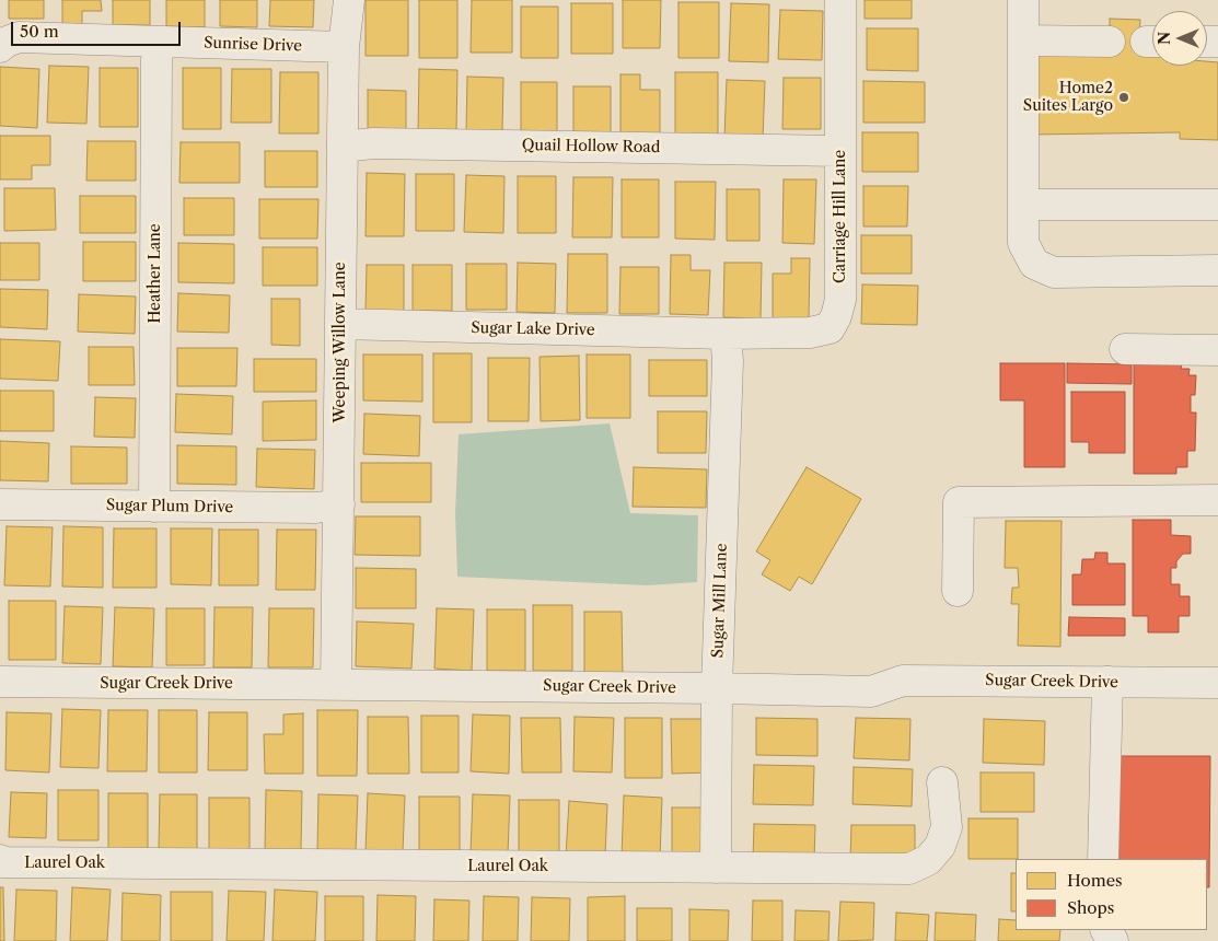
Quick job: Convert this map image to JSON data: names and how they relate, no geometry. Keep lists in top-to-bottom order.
{
  "streets": {
    "street": [
      "Sunrise Drive",
      "Quail Hollow Road",
      "Carriage Hill Lane",
      "Heather Lane",
      "Sugar Lake Drive",
      "Weeping Willow Lane",
      "Sugar Plum Drive",
      "Sugar Mill Lane",
      "Sugar Creek Drive",
      "Laurel Oak"
    ]
  },
  "crossings": [
    ["Sunrise Drive", "Heather Lane"],
    ["Sunrise Drive", "Weeping Willow Lane"],
    ["Quail Hollow Road", "Carriage Hill Lane"],
    ["Quail Hollow Road", "Weeping Willow Lane"],
    ["Carriage Hill Lane", "Sugar Lake Drive"],
    ["Carriage Hill Lane", "Sugar Mill Lane"],
    ["Heather Lane", "Sugar Plum Drive"],
    ["Sugar Lake Drive", "Weeping Willow Lane"],
    ["Sugar Lake Drive", "Sugar Mill Lane"],
    ["Weeping Willow Lane", "Sugar Plum Drive"],
    ["Weeping Willow Lane", "Sugar Creek Drive"],
    ["Sugar Mill Lane", "Sugar Creek Drive"],
    ["Sugar Mill Lane", "Laurel Oak"]
  ],
  "places": ["Home2 Suites Largo"],
  "legend": ["Homes", "Shops"],
  "scale_bar": "50 m",
  "north": "left"
}
